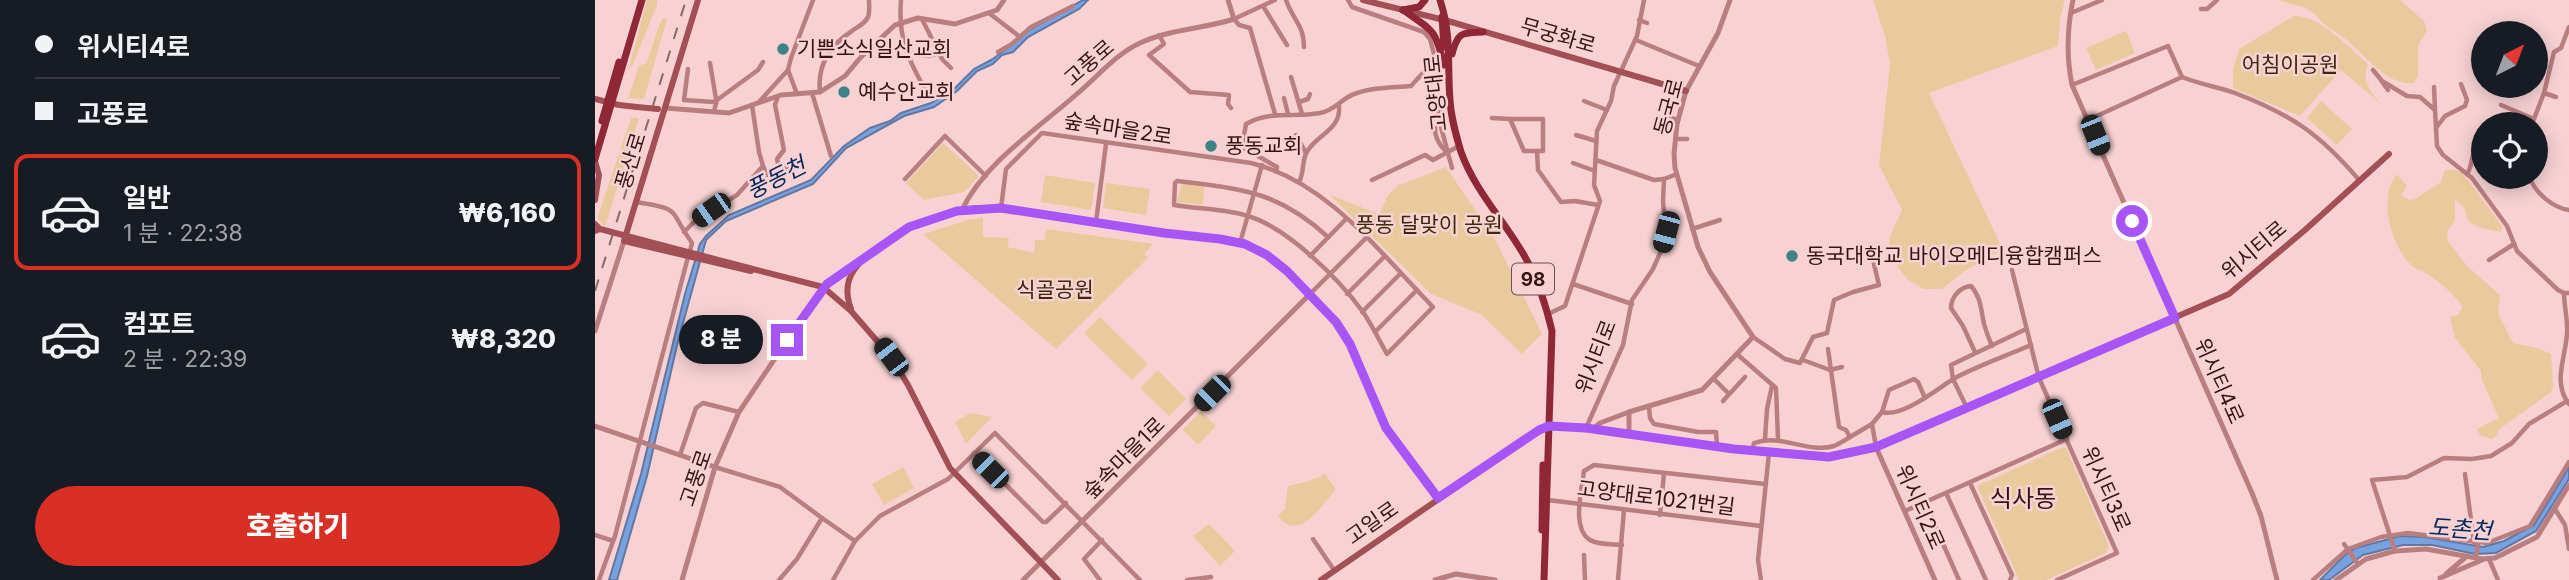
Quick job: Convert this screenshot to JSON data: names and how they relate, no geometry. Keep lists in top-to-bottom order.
{
  "streets": {
    "main road": [
      "무궁화로",
      "고양대로",
      "풍산로",
      "위시티로",
      "98",
      "고일로"
    ],
    "street": [
      "고풍로",
      "동국로",
      "숲속마을2로",
      "위시티4로",
      "숲속마을1로",
      "위시티3로",
      "고양대로1021번길",
      "위시티2로"
    ]
  },
  "crossings": [
    ["무궁화로", "고양대로"],
    ["무궁화로", "동국로"],
    ["고양대로", "숲속마을2로"],
    ["고양대로", "위시티로"],
    ["고양대로", "고양대로1021번길"],
    ["고양대로", "고일로"],
    ["숲속마을2로", "숲속마을1로"],
    ["위시티로", "위시티4로"],
    ["위시티로", "위시티3로"],
    ["위시티로", "위시티2로"],
    ["위시티로", "고일로"]
  ],
  "districts": ["식사동"],
  "water": ["풍동천", "도촌천"],
  "parks": ["어침이공원", "풍동 달맞이 공원", "식골공원"],
  "places": [
    "기쁜소식일산교회",
    "예수안교회",
    "풍동교회",
    "동국대학교 바이오메디융합캠퍼스"
  ],
  "north": "top right",
  "page": {
    "banner": ["위시티4로", "고풍로"],
    "list": [
      {
        "name": "일반",
        "note": "1 분 · 22:38",
        "value": "₩6,160"
      },
      {
        "name": "컴포트",
        "note": "2 분 · 22:39",
        "value": "₩8,320"
      }
    ],
    "bubble": "8 분",
    "buttons": "호출하기"
  }
}
